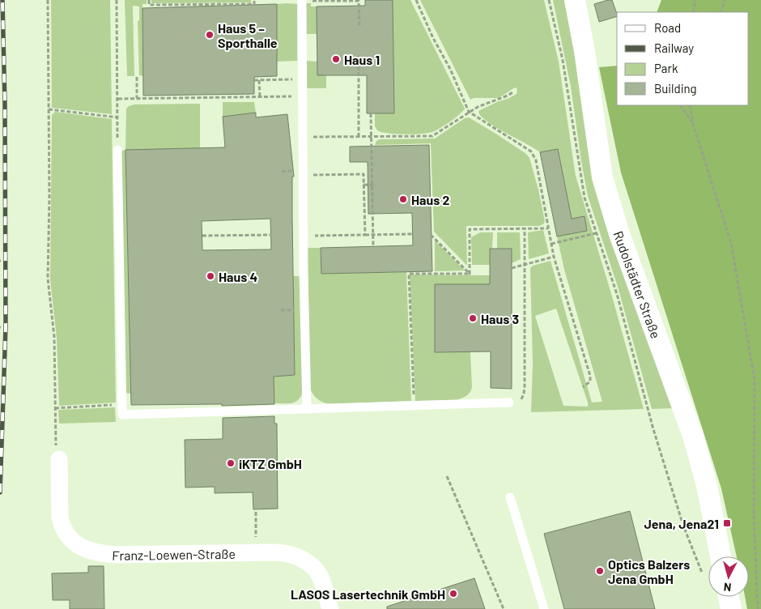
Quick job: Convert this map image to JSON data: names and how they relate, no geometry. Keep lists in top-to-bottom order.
{
  "streets": {
    "street": ["Rudolstädter Straße", "Franz-Loewen-Straße"]
  },
  "places": {
    "other": [
      "Haus 5 – Sporthalle",
      "Haus 1",
      "Haus 2",
      "Haus 4",
      "Haus 3",
      "iKTZ GmbH",
      "Optics Balzers Jena GmbH",
      "LASOS Lasertechnik GmbH"
    ],
    "transit": ["Jena, Jena21"]
  },
  "legend": [
    "Road",
    "Railway",
    "Park",
    "Building"
  ],
  "north": "bottom"
}
